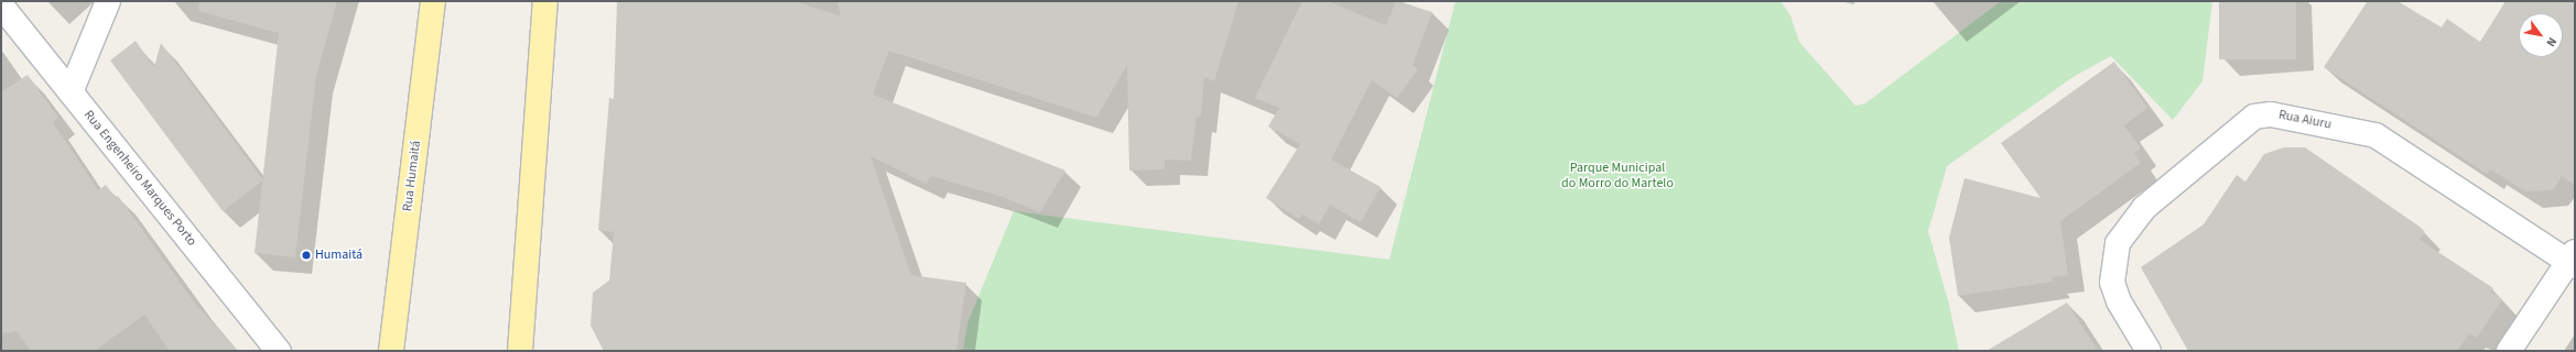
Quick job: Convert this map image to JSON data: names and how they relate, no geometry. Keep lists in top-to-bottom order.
{
  "streets": {
    "main road": ["Rua Humaitá"],
    "street": ["Rua Aiuru", "Rua Engenheiro Marques Porto"]
  },
  "parks": ["Parque Municipal do Morro do Martelo"],
  "places": ["Humaitá"],
  "north": "bottom right"
}
